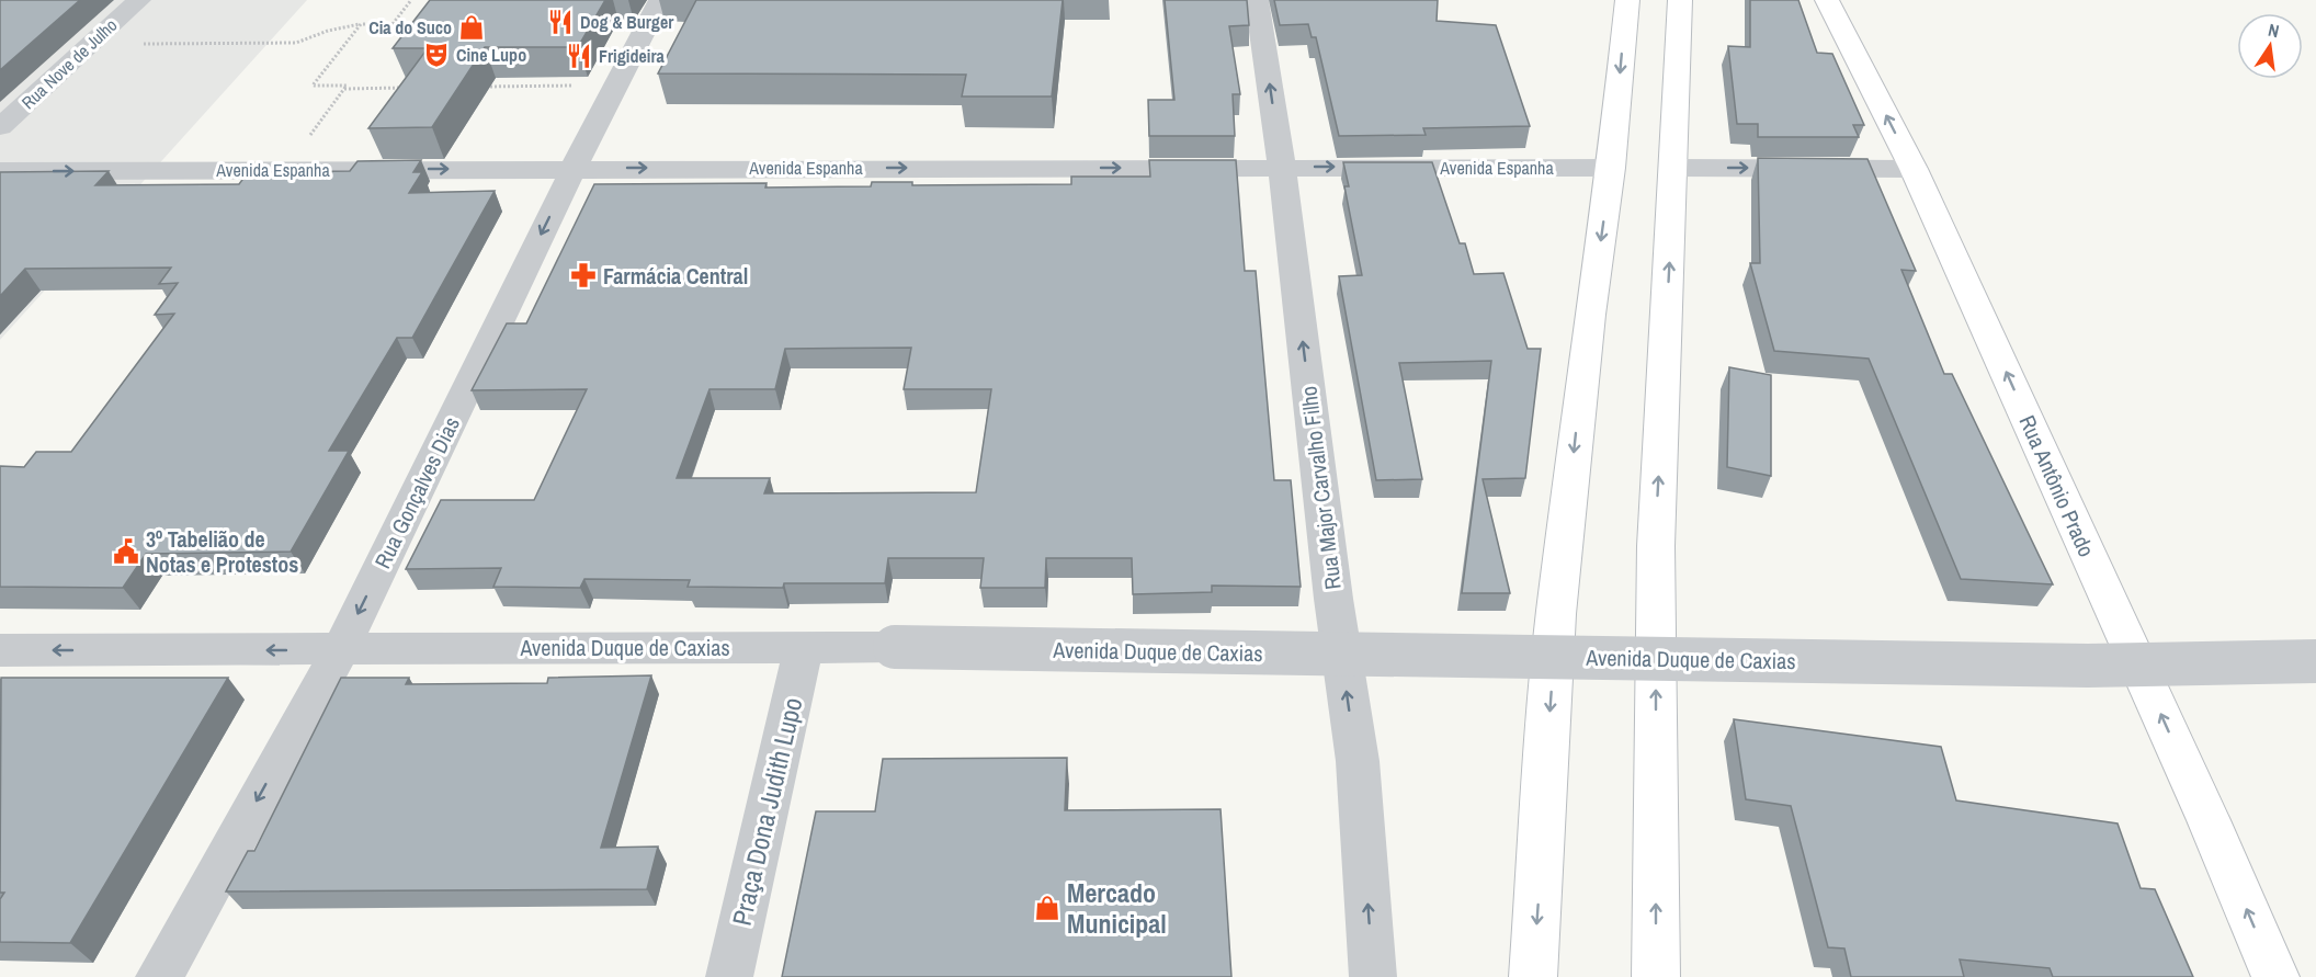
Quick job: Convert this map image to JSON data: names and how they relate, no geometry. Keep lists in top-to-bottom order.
{
  "streets": {
    "main road": ["Rua Antônio Prado"],
    "street": [
      "Rua Nove de Julho",
      "Avenida Espanha",
      "Rua Major Carvalho Filho",
      "Rua Gonçalves Dias",
      "Avenida Duque de Caxias",
      "Praça Dona Judith Lupo"
    ]
  },
  "crossings": [
    ["Avenida Espanha", "Rua Major Carvalho Filho"],
    ["Avenida Espanha", "Rua Gonçalves Dias"],
    ["Rua Gonçalves Dias", "Avenida Duque de Caxias"],
    ["Avenida Duque de Caxias", "Praça Dona Judith Lupo"]
  ],
  "one_way": [
    "Avenida Espanha",
    "Rua Antônio Prado",
    "Rua Major Carvalho Filho",
    "Rua Gonçalves Dias"
  ],
  "places": {
    "restaurant": ["Dog & Burger", "Frigideira"],
    "shop": ["Cia do Suco", "Mercado Municipal"],
    "theatre": ["Cine Lupo"],
    "pharmacy": ["Farmácia Central"],
    "public building": ["3º Tabelião de Notas e Protestos"]
  },
  "north": "top"
}
